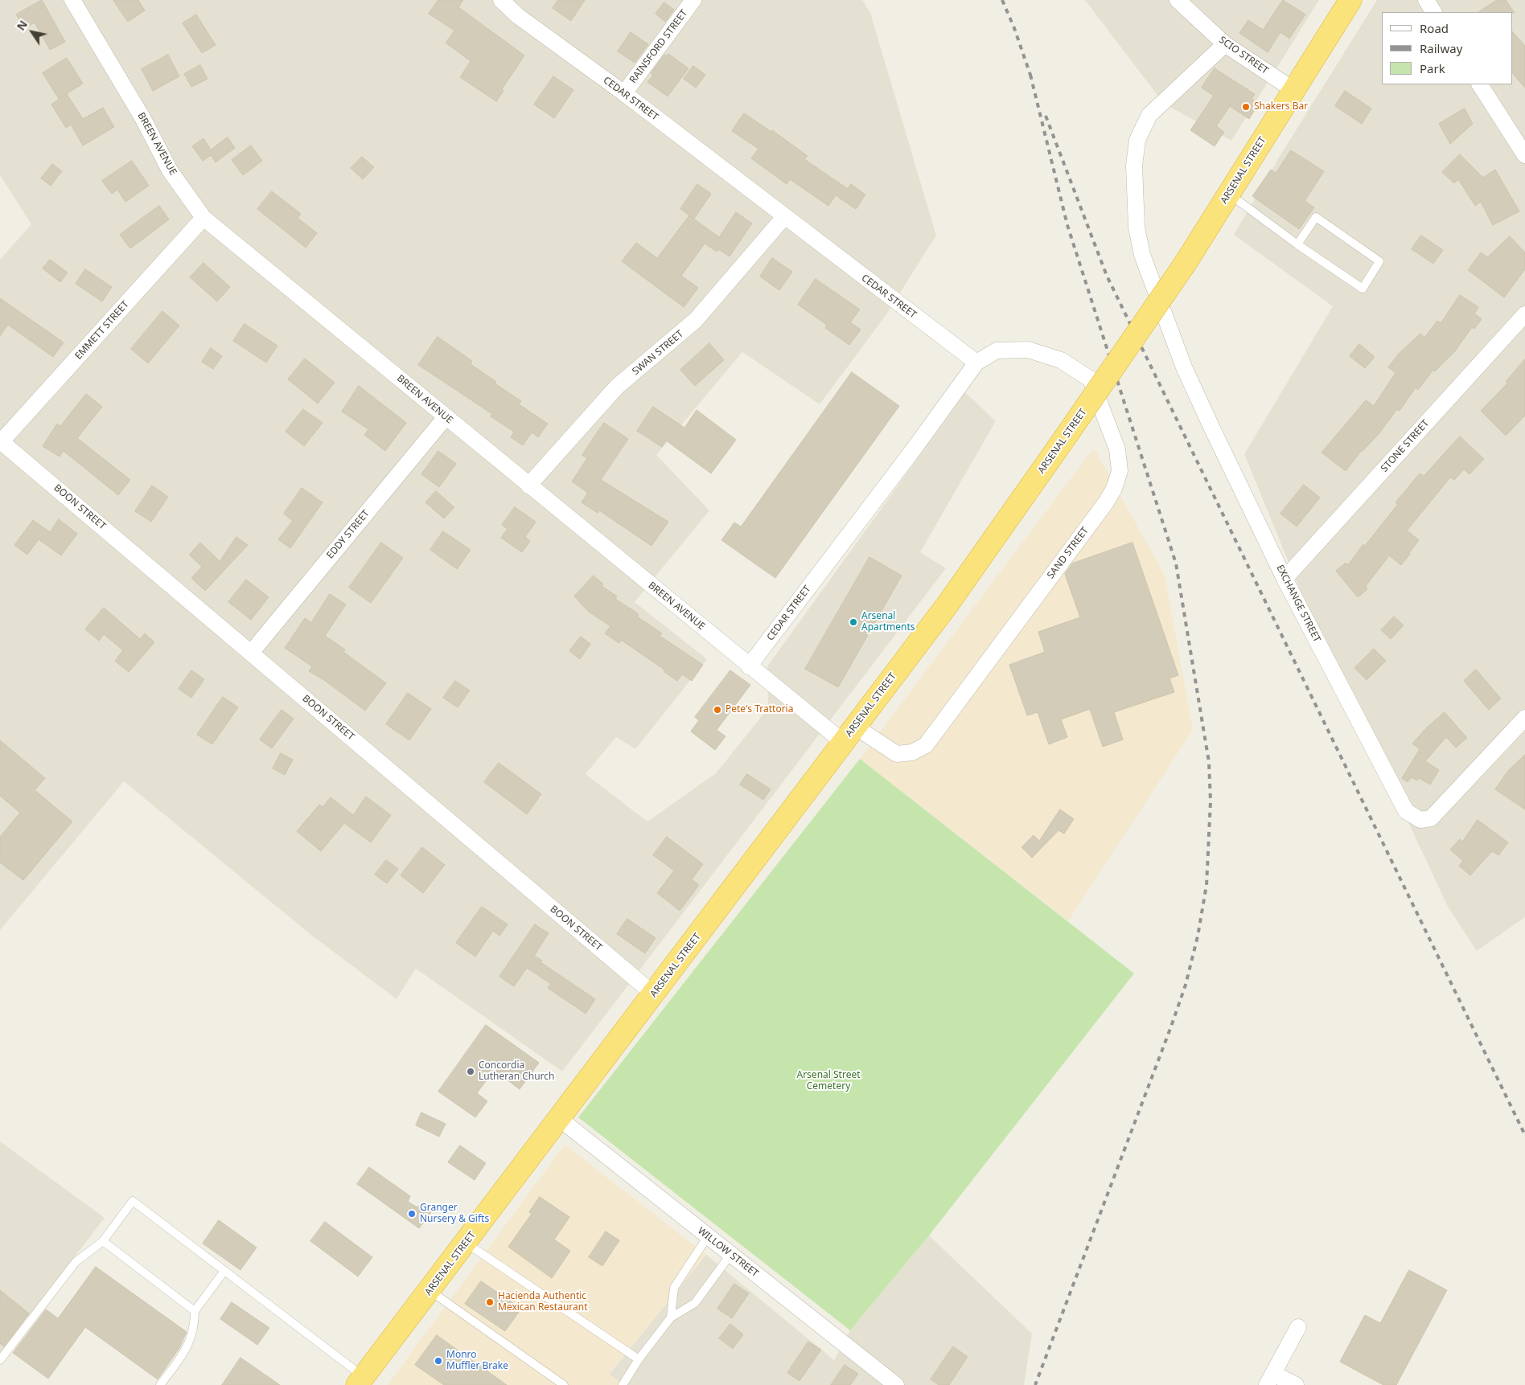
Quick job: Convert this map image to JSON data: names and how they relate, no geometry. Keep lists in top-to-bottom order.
{
  "streets": {
    "highway": ["ARSENAL STREET"],
    "street": [
      "RAINSFORD STREET",
      "SCIO STREET",
      "CEDAR STREET",
      "BREEN AVENUE",
      "EMMETT STREET",
      "SWAN STREET",
      "STONE STREET",
      "BOON STREET",
      "EDDY STREET",
      "SAND STREET",
      "EXCHANGE STREET",
      "WILLOW STREET"
    ]
  },
  "crossings": [
    ["RAINSFORD STREET", "CEDAR STREET"],
    ["SCIO STREET", "ARSENAL STREET"],
    ["SCIO STREET", "EXCHANGE STREET"],
    ["CEDAR STREET", "BREEN AVENUE"],
    ["CEDAR STREET", "SWAN STREET"],
    ["CEDAR STREET", "SAND STREET"],
    ["BREEN AVENUE", "ARSENAL STREET"],
    ["BREEN AVENUE", "EMMETT STREET"],
    ["BREEN AVENUE", "SWAN STREET"],
    ["BREEN AVENUE", "EDDY STREET"],
    ["BREEN AVENUE", "SAND STREET"],
    ["ARSENAL STREET", "BOON STREET"],
    ["ARSENAL STREET", "SAND STREET"],
    ["ARSENAL STREET", "WILLOW STREET"],
    ["EMMETT STREET", "BOON STREET"],
    ["STONE STREET", "EXCHANGE STREET"],
    ["BOON STREET", "EDDY STREET"]
  ],
  "parks": ["Arsenal Street Cemetery"],
  "places": [
    "Shakers Bar",
    "Arsenal Apartments",
    "Pete's Trattoria",
    "Concordia Lutheran Church",
    "Granger Nursery & Gifts",
    "Hacienda Authentic Mexican Restaurant",
    "Monro Muffler Brake"
  ],
  "legend": ["Road", "Railway", "Park"],
  "north": "top left"
}
